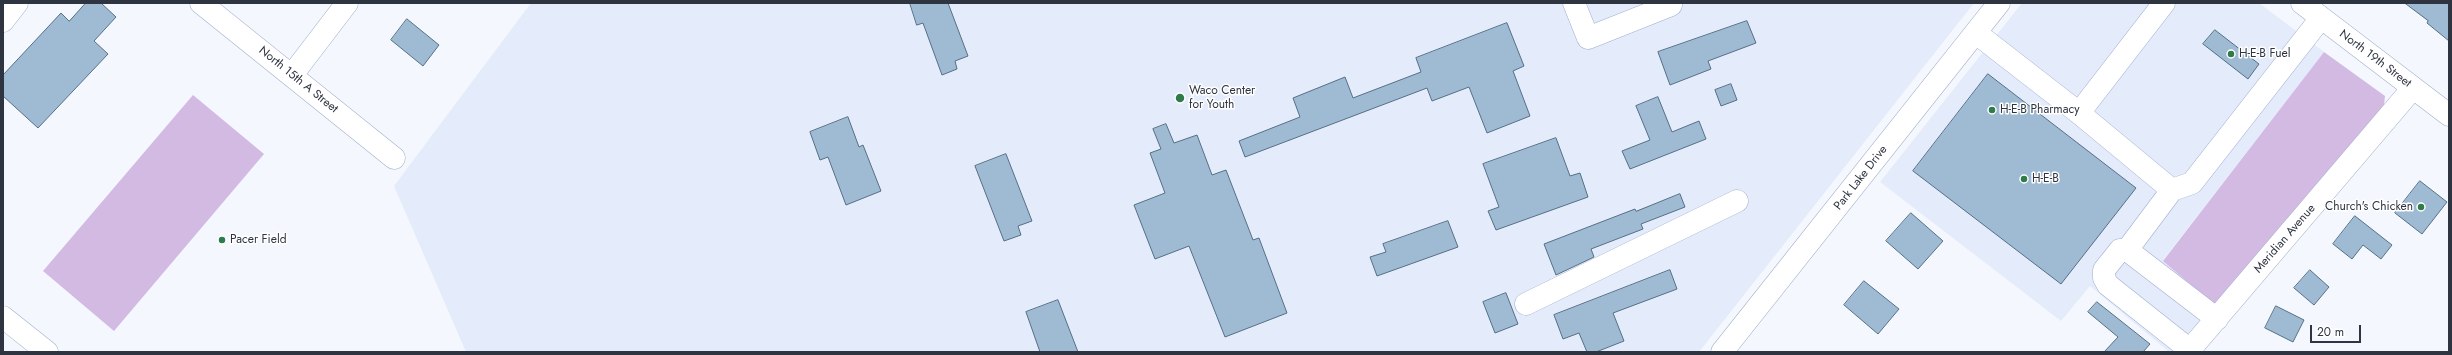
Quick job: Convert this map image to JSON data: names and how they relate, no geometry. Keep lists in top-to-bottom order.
{
  "streets": {
    "street": [
      "North 19th Street",
      "North 15th A Street",
      "Park Lake Drive",
      "Meridian Avenue"
    ]
  },
  "crossings": [
    ["North 19th Street", "Meridian Avenue"]
  ],
  "places": [
    "H-E-B Fuel",
    "Waco Center for Youth",
    "H-E-B Pharmacy",
    "H-E-B",
    "Church's Chicken",
    "Pacer Field"
  ],
  "scale_bar": "20 m"
}
